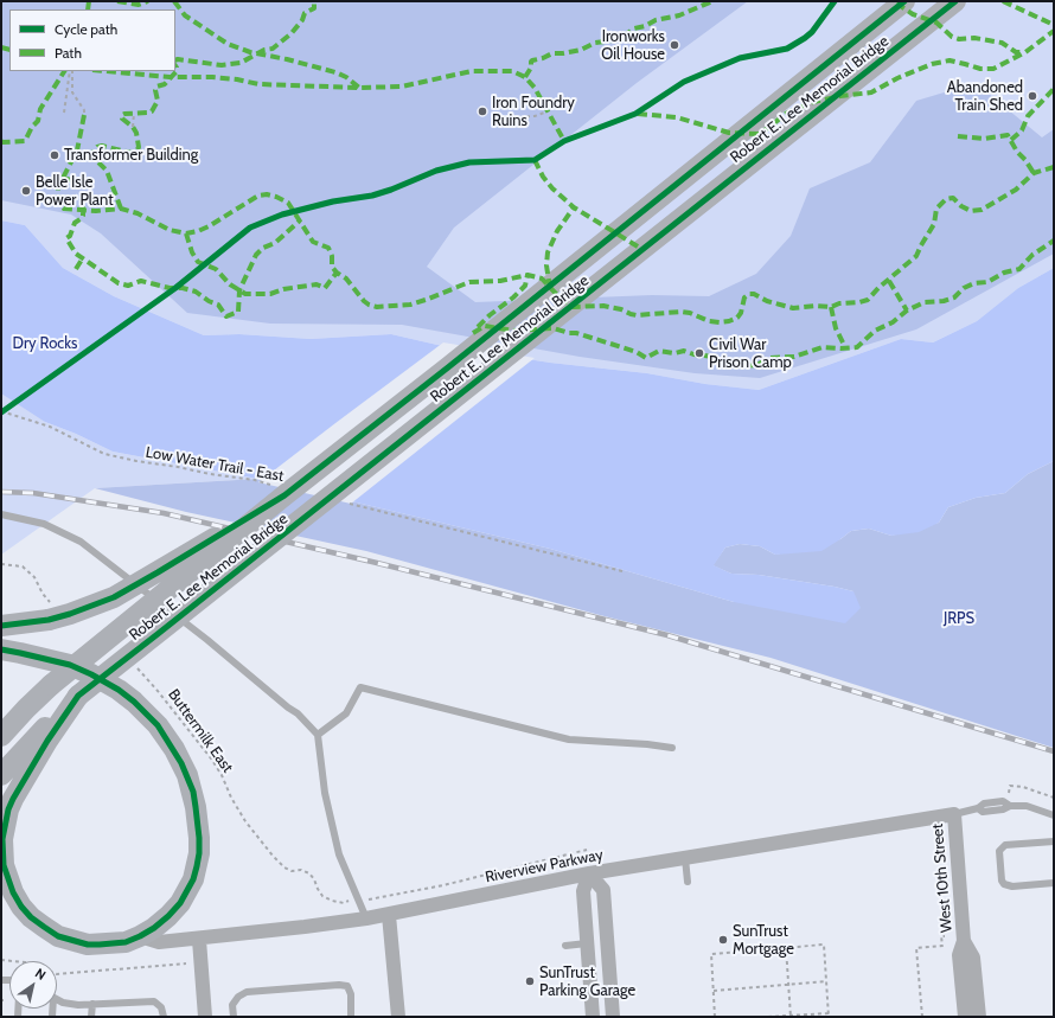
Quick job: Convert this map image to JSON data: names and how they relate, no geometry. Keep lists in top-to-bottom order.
{
  "streets": {
    "main road": ["Robert E. Lee Memorial Bridge"],
    "street": ["Riverview Parkway", "West 10th Street"],
    "path": ["Buttermilk East"],
    "cycle path": ["Low Water Trail - East"]
  },
  "crossings": [
    ["Robert E. Lee Memorial Bridge", "Low Water Trail - East"],
    ["Riverview Parkway", "West 10th Street"]
  ],
  "parks": ["Dry Rocks", "JRPS"],
  "places": [
    "Ironworks Oil House",
    "Abandoned Train Shed",
    "Iron Foundry Ruins",
    "Transformer Building",
    "Belle Isle Power Plant",
    "Civil War Prison Camp",
    "SunTrust Mortgage",
    "SunTrust Parking Garage"
  ],
  "legend": ["Cycle path", "Path"],
  "north": "top right"
}
